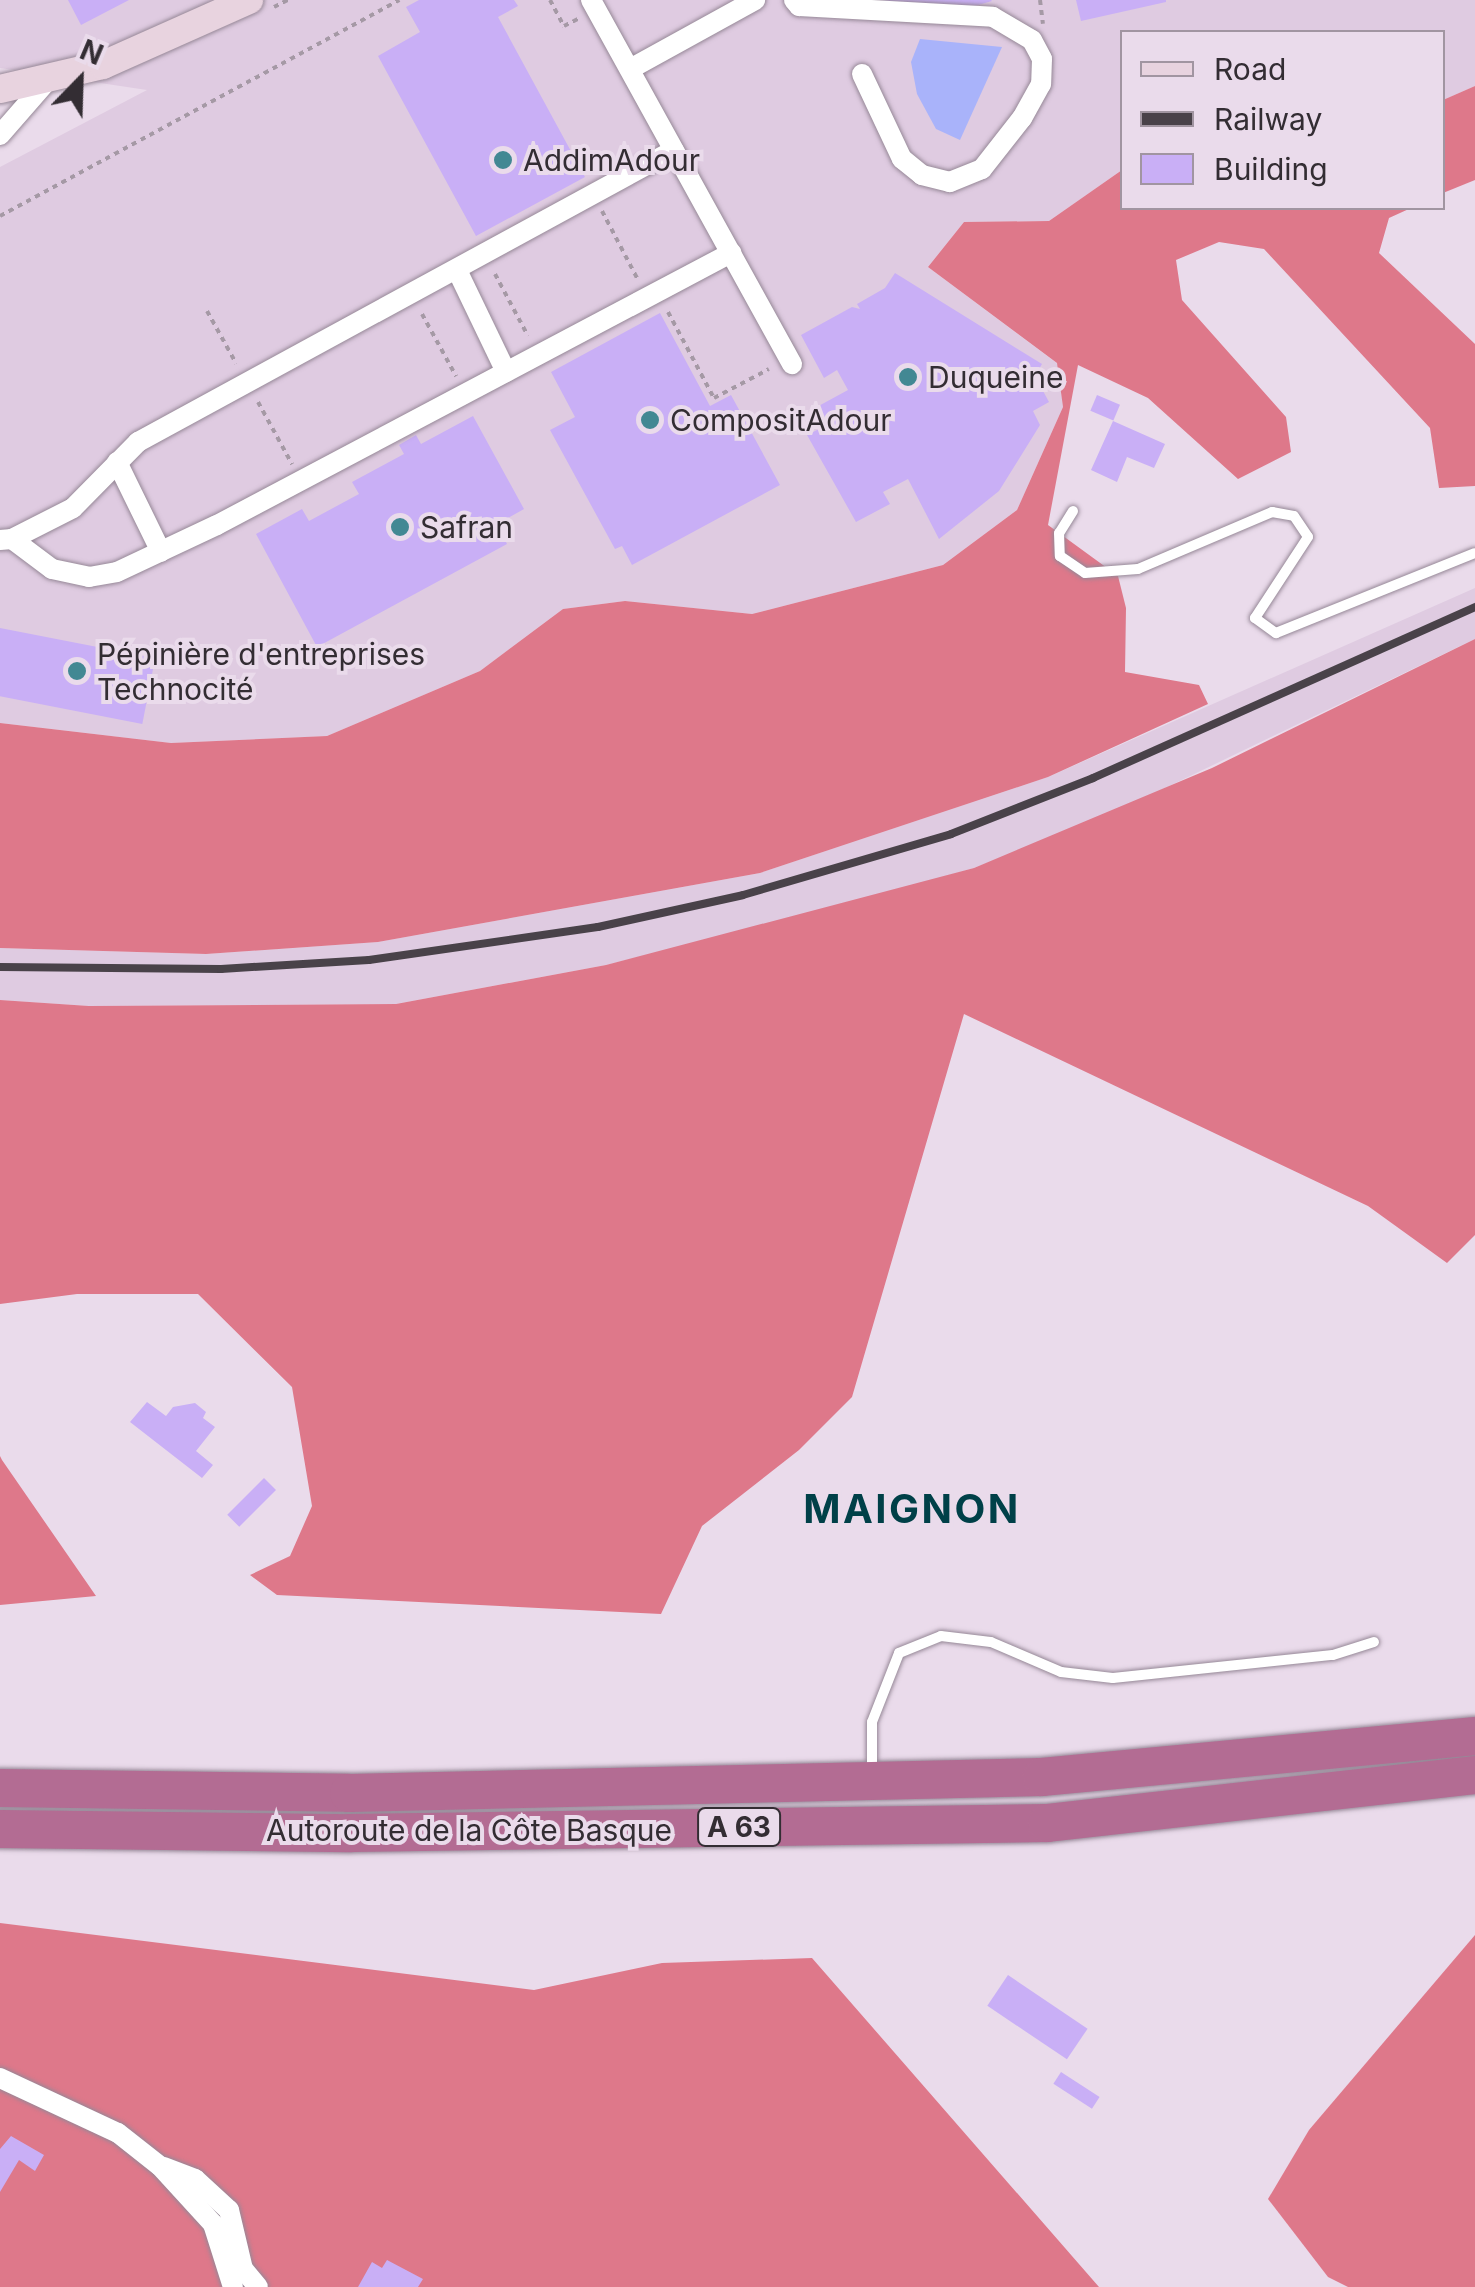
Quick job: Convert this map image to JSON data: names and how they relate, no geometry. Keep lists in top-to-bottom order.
{
  "streets": {
    "highway": ["A 63", "Autoroute de la Côte Basque"]
  },
  "districts": ["MAIGNON"],
  "places": [
    "AddimAdour",
    "Duqueine",
    "CompositAdour",
    "Safran",
    "Pépinière d'entreprises Technocité"
  ],
  "legend": ["Road", "Railway", "Building"],
  "north": "top right"
}
